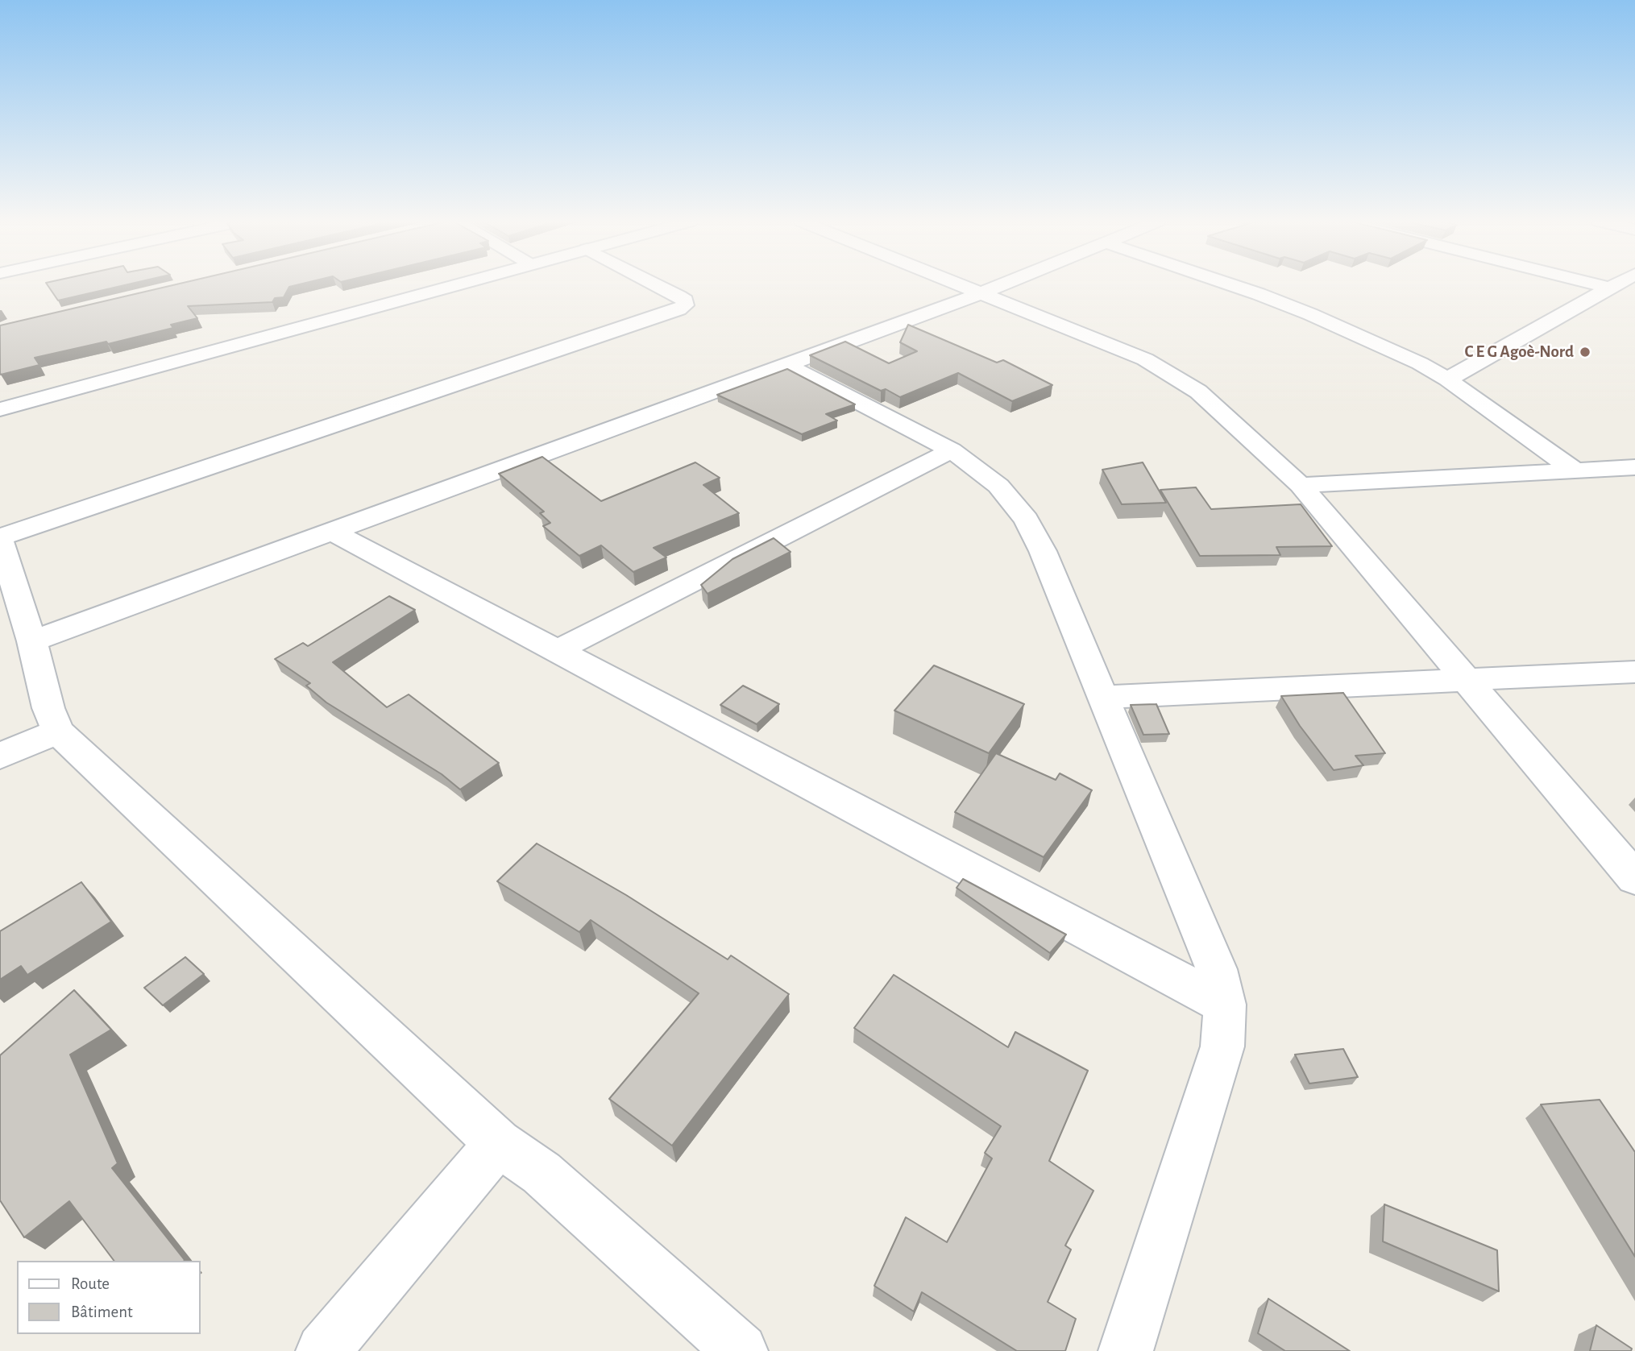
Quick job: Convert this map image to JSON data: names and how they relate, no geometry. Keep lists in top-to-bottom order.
{
  "places": ["C E G Agoè-Nord"],
  "legend": ["Route", "Bâtiment"]
}
